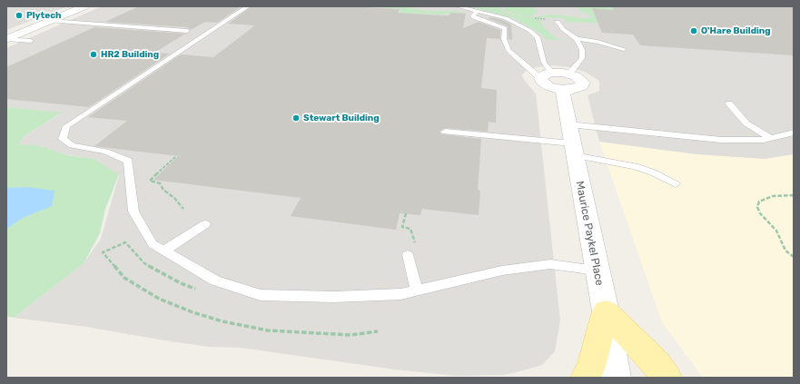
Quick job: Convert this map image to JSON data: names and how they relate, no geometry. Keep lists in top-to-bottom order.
{
  "streets": {
    "street": ["Maurice Paykel Place"]
  },
  "places": [
    "Plytech",
    "O'Hare Building",
    "HR2 Building",
    "Stewart Building"
  ]
}
